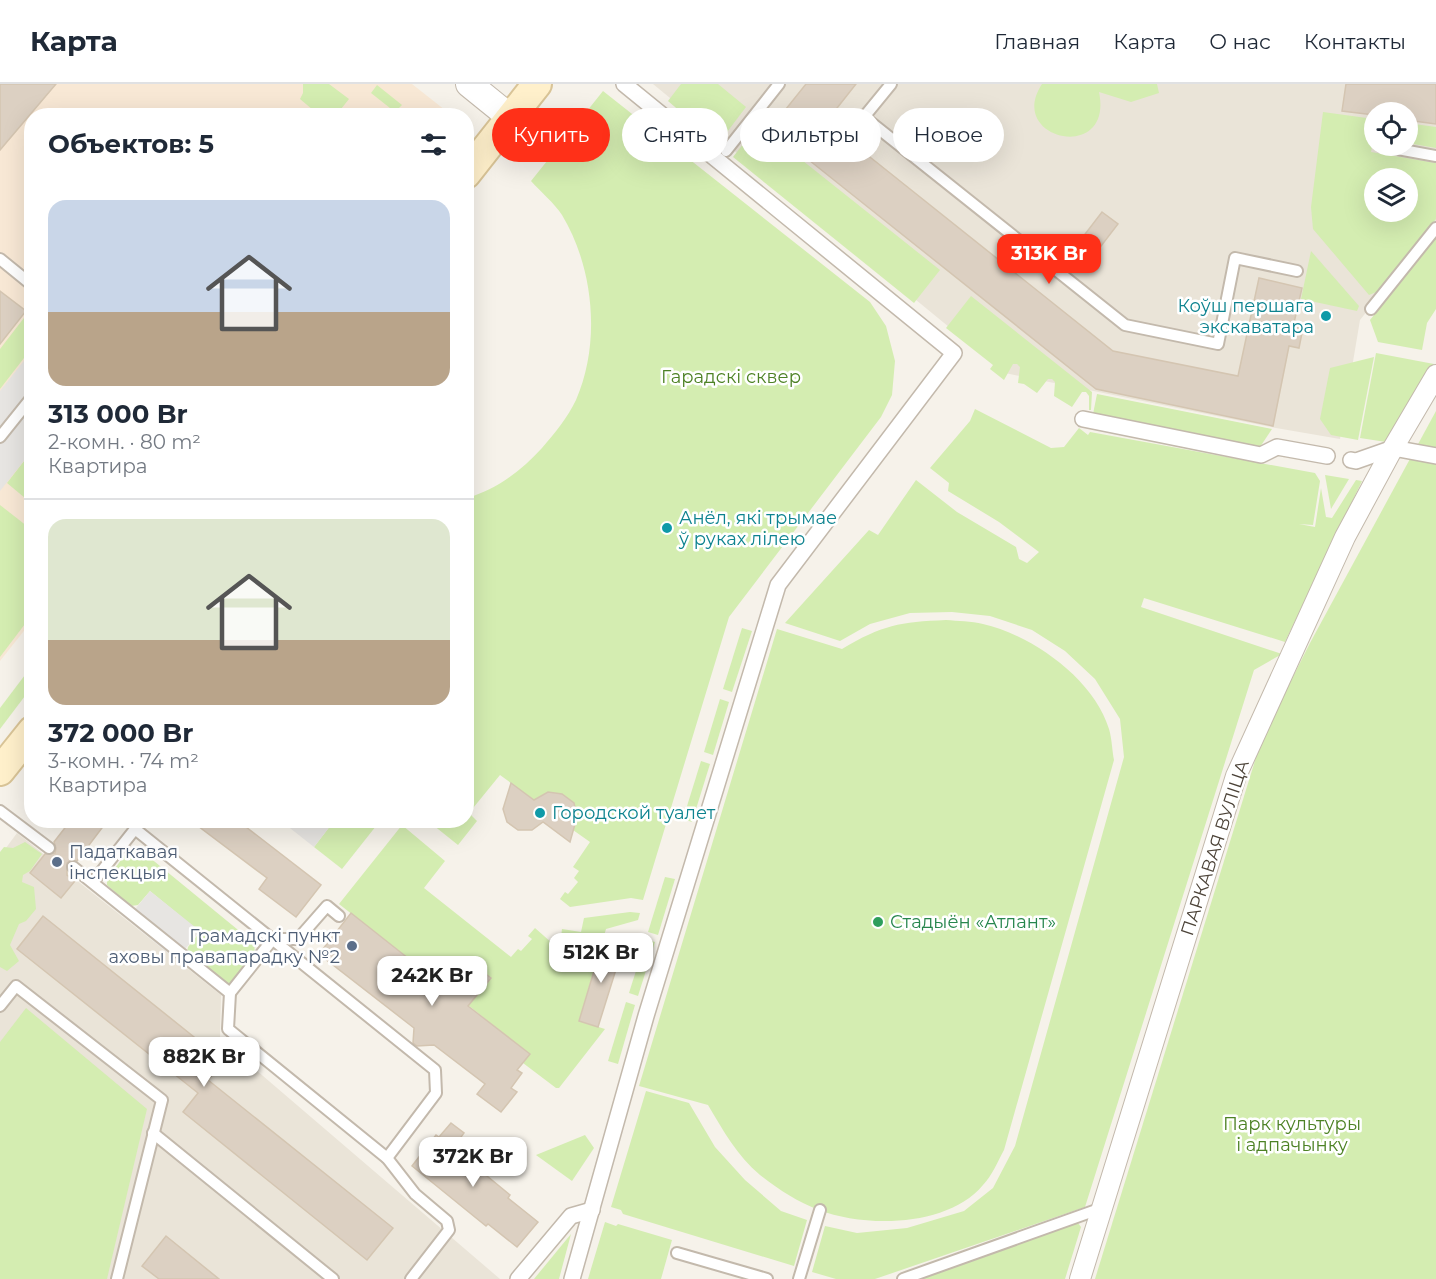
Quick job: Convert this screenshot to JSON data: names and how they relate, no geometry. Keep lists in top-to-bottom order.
{
  "streets": {
    "street": ["ПАРКАВАЯ ВУЛІЦА"]
  },
  "parks": ["Гарадскі сквер", "Парк культуры і адпачынку"],
  "places": [
    "Коўш першага экскаватара",
    "Анёл, які трымае ў руках лілею",
    "Городской туалет",
    "Падаткавая інспекцыя",
    "Стадыён «Атлант»",
    "Грамадскі пункт аховы правапарадку №2"
  ],
  "page": {
    "header": "Карта",
    "nav": [
      "Главная",
      "Карта",
      "О нас",
      "Контакты"
    ],
    "chip": [
      "Купить",
      "Снять",
      "Фильтры",
      "Новое"
    ],
    "heading": "Объектов: 5",
    "list": [
      {
        "name": "313 000 Br",
        "note": "2-комн. · 80 m² · Квартира"
      },
      {
        "name": "372 000 Br",
        "note": "3-комн. · 74 m² · Квартира"
      }
    ],
    "price": [
      "313K Br",
      "512K Br",
      "242K Br",
      "882K Br",
      "372K Br"
    ]
  }
}
